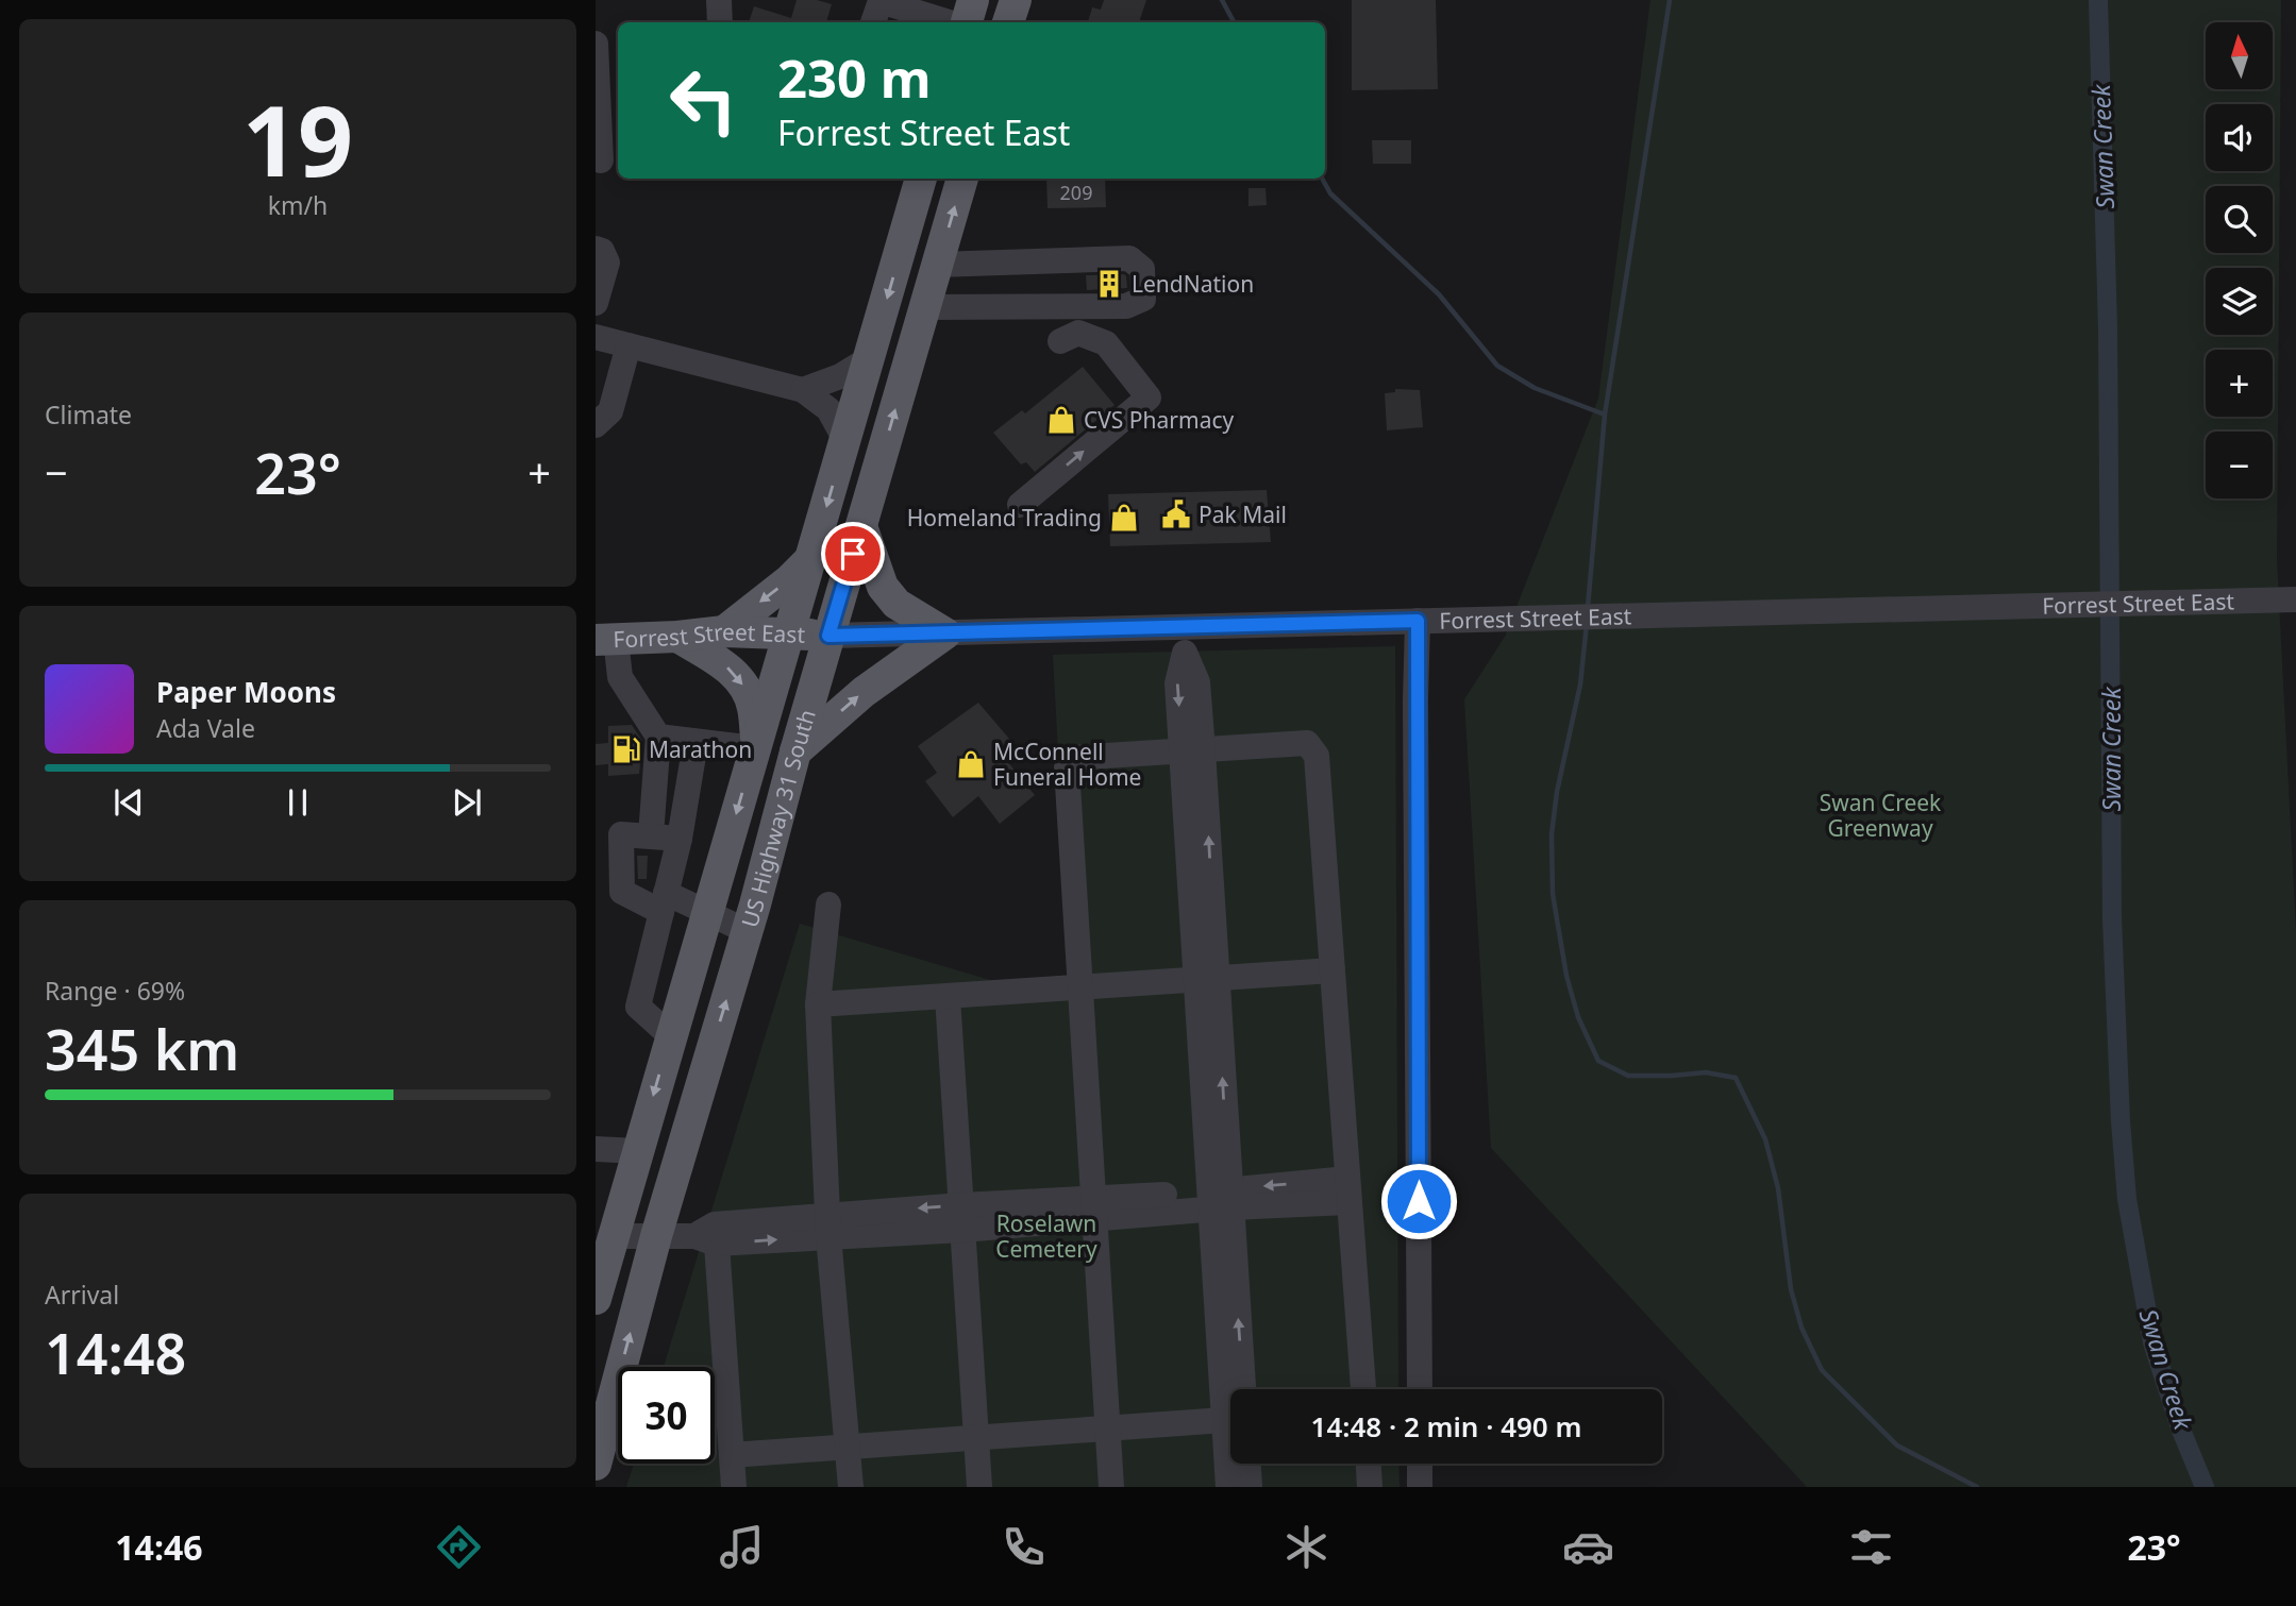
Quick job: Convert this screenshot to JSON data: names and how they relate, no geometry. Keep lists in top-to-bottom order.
{
  "streets": {
    "main road": ["Forrest Street East", "US Highway 31 South"]
  },
  "crossings": [
    ["Forrest Street East", "US Highway 31 South"]
  ],
  "water": ["Swan Creek"],
  "parks": ["Swan Creek Greenway", "Roselawn Cemetery"],
  "places": {
    "building": ["LendNation"],
    "shop": ["CVS Pharmacy", "Homeland Trading", "McConnell Funeral Home"],
    "public building": ["Pak Mail"],
    "fuel station": ["Marathon"]
  },
  "house_numbers": ["209"],
  "north": "top",
  "page": {
    "tile": [
      ["19", "km/h"],
      "Climate",
      ["Range · 69%", "345 km"],
      ["Arrival", "14:48"]
    ],
    "map_buttons": ["+", "−"],
    "turn": ["230 m", "Forrest Street East"],
    "heat": ["−", "23°", "+"],
    "song": ["Paper Moons", "Ada Vale"],
    "limit": "30",
    "trip": "14:48 · 2 min · 490 m",
    "tabs": ["14:46", "23°"]
  }
}
